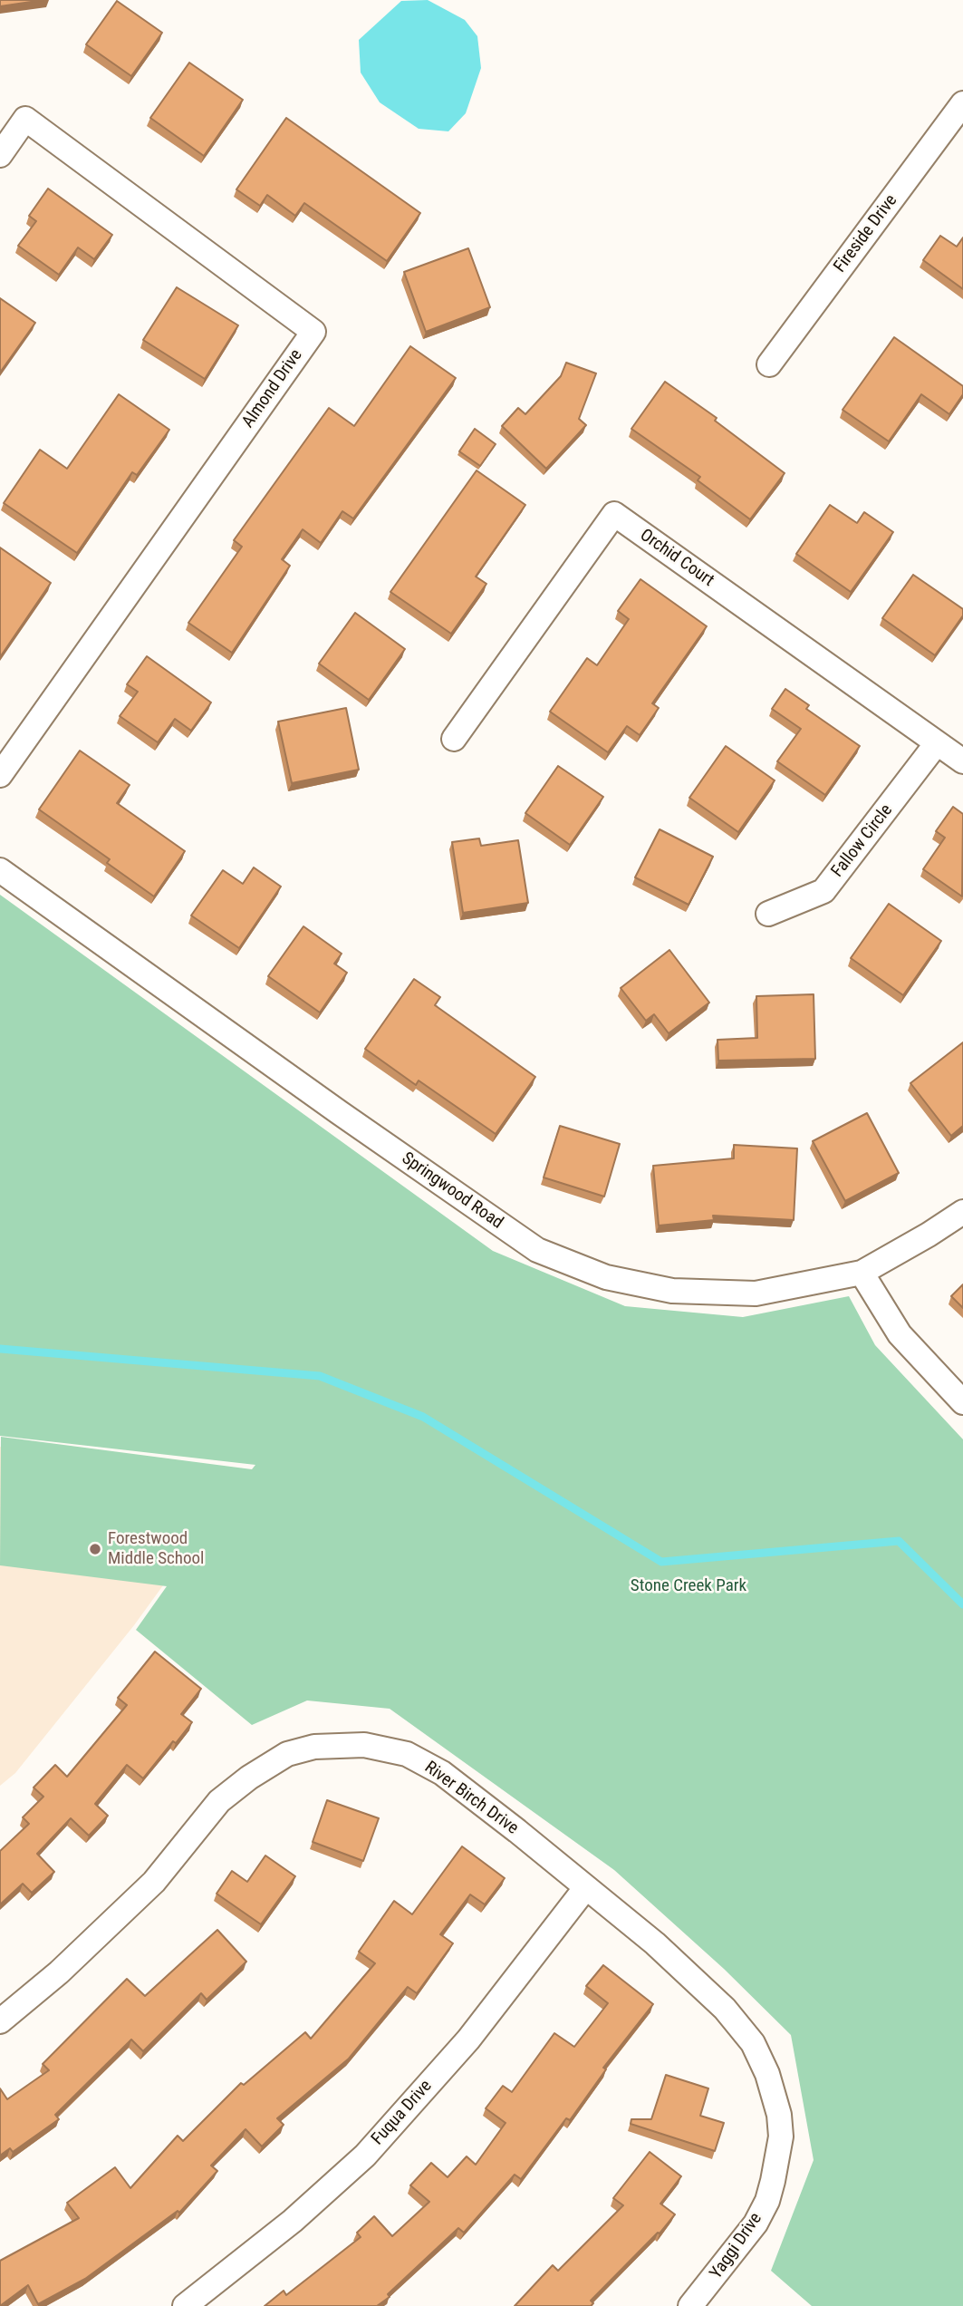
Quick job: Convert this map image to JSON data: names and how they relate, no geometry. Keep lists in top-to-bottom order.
{
  "streets": {
    "street": [
      "Fireside Drive",
      "Almond Drive",
      "Orchid Court",
      "Fallow Circle",
      "Springwood Road",
      "River Birch Drive",
      "Fuqua Drive",
      "Yaggi Drive"
    ]
  },
  "crossings": [
    ["Orchid Court", "Fallow Circle"],
    ["River Birch Drive", "Fuqua Drive"],
    ["River Birch Drive", "Yaggi Drive"]
  ],
  "parks": ["Stone Creek Park"],
  "places": ["Forestwood Middle School"]
}
